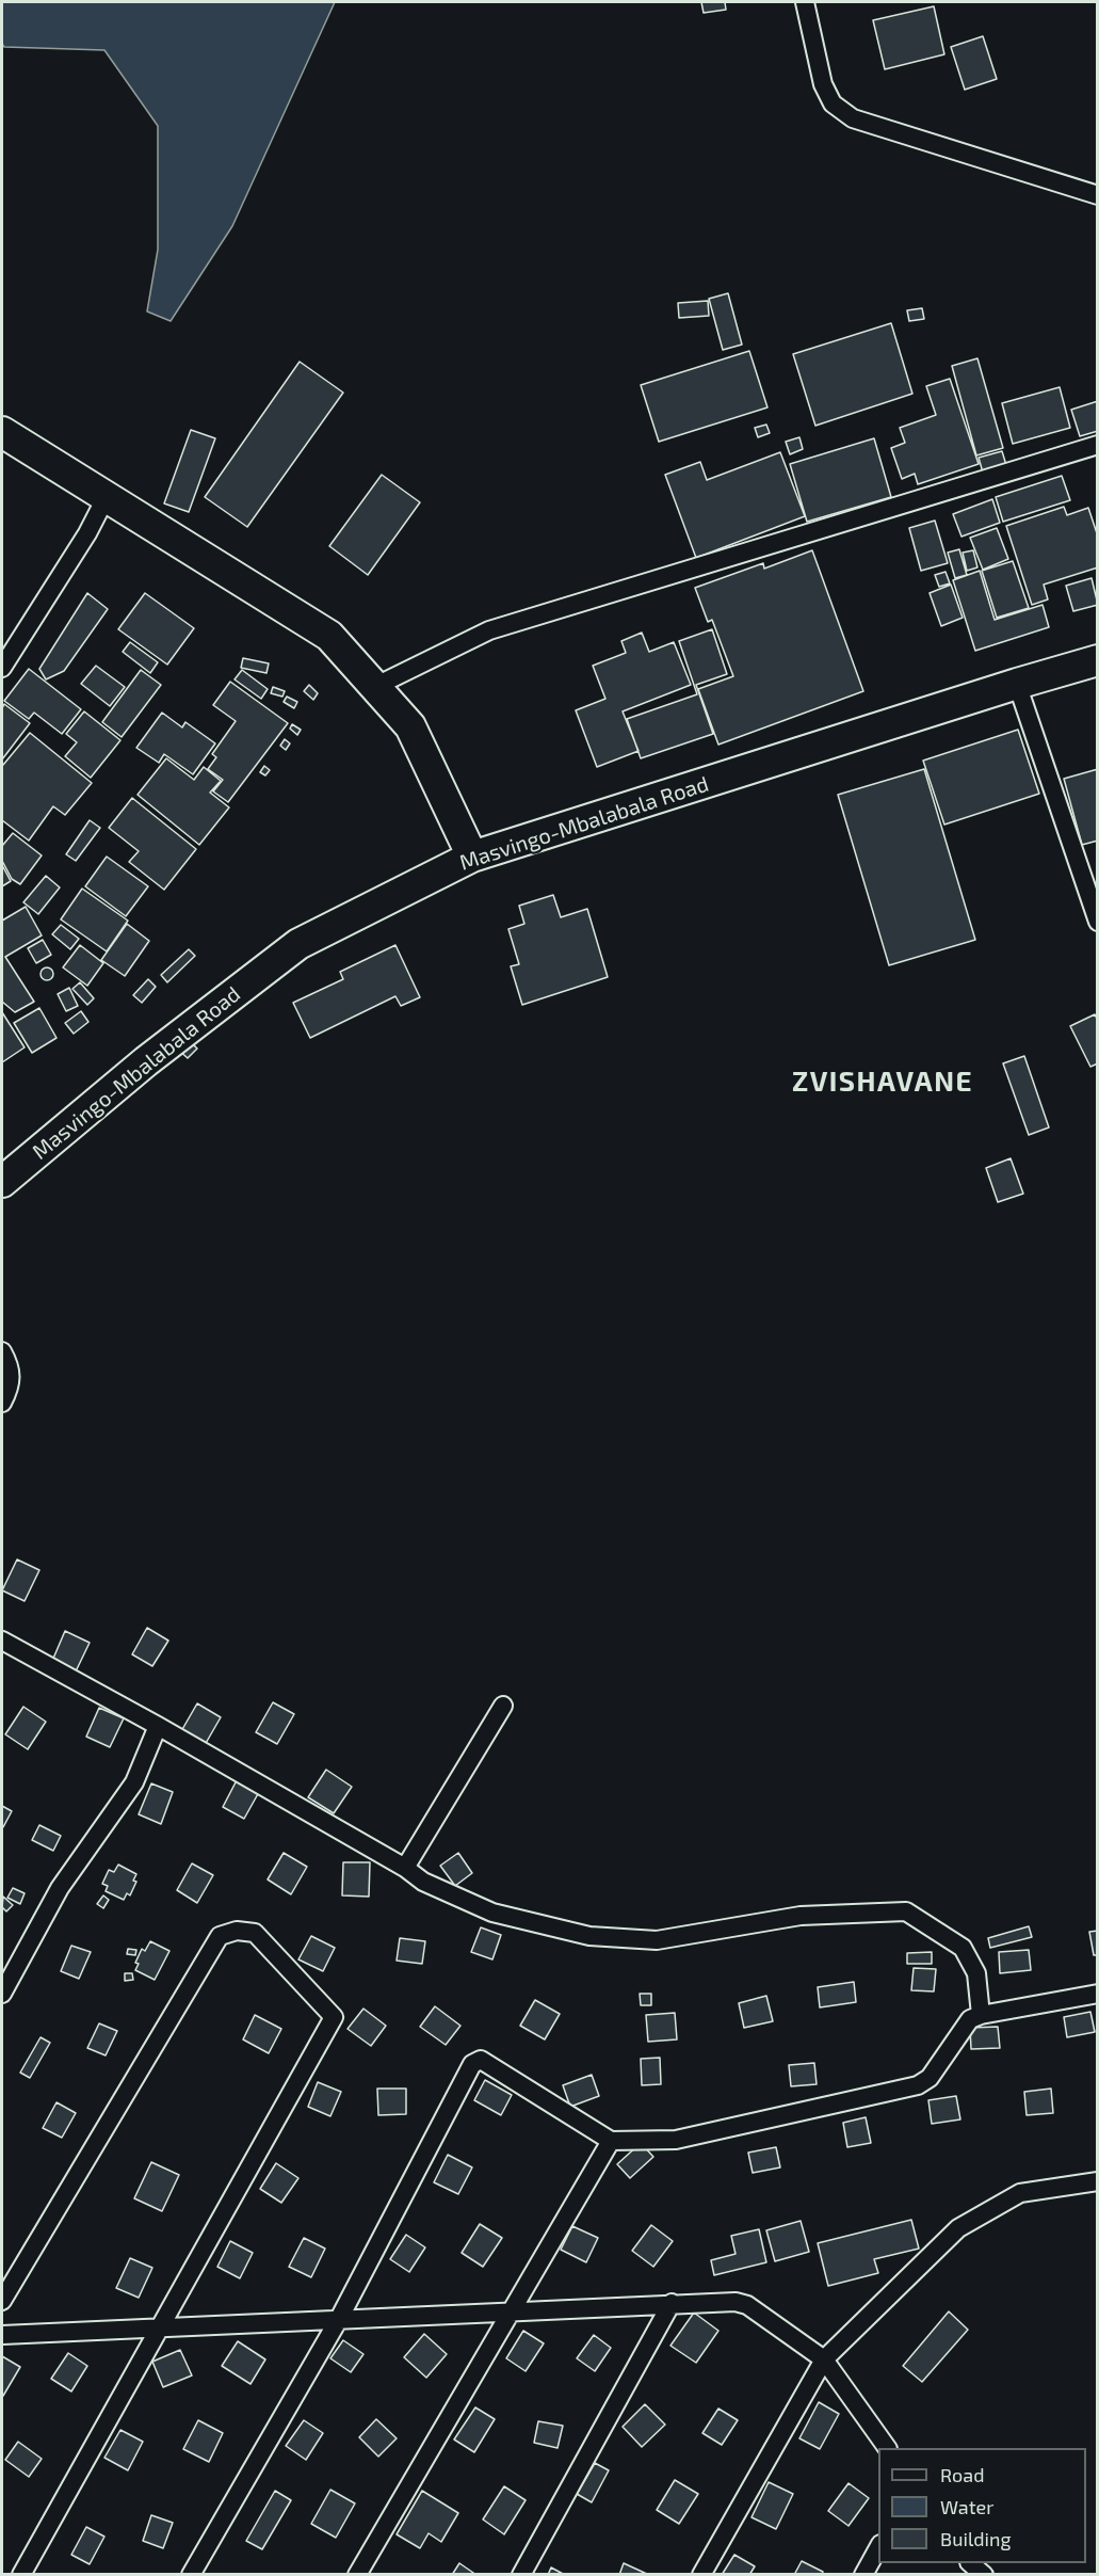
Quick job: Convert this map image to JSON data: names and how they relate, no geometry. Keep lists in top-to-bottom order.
{
  "streets": {
    "highway": ["Masvingo-Mbalabala Road"]
  },
  "districts": ["ZVISHAVANE"],
  "legend": ["Road", "Water", "Building"]
}
